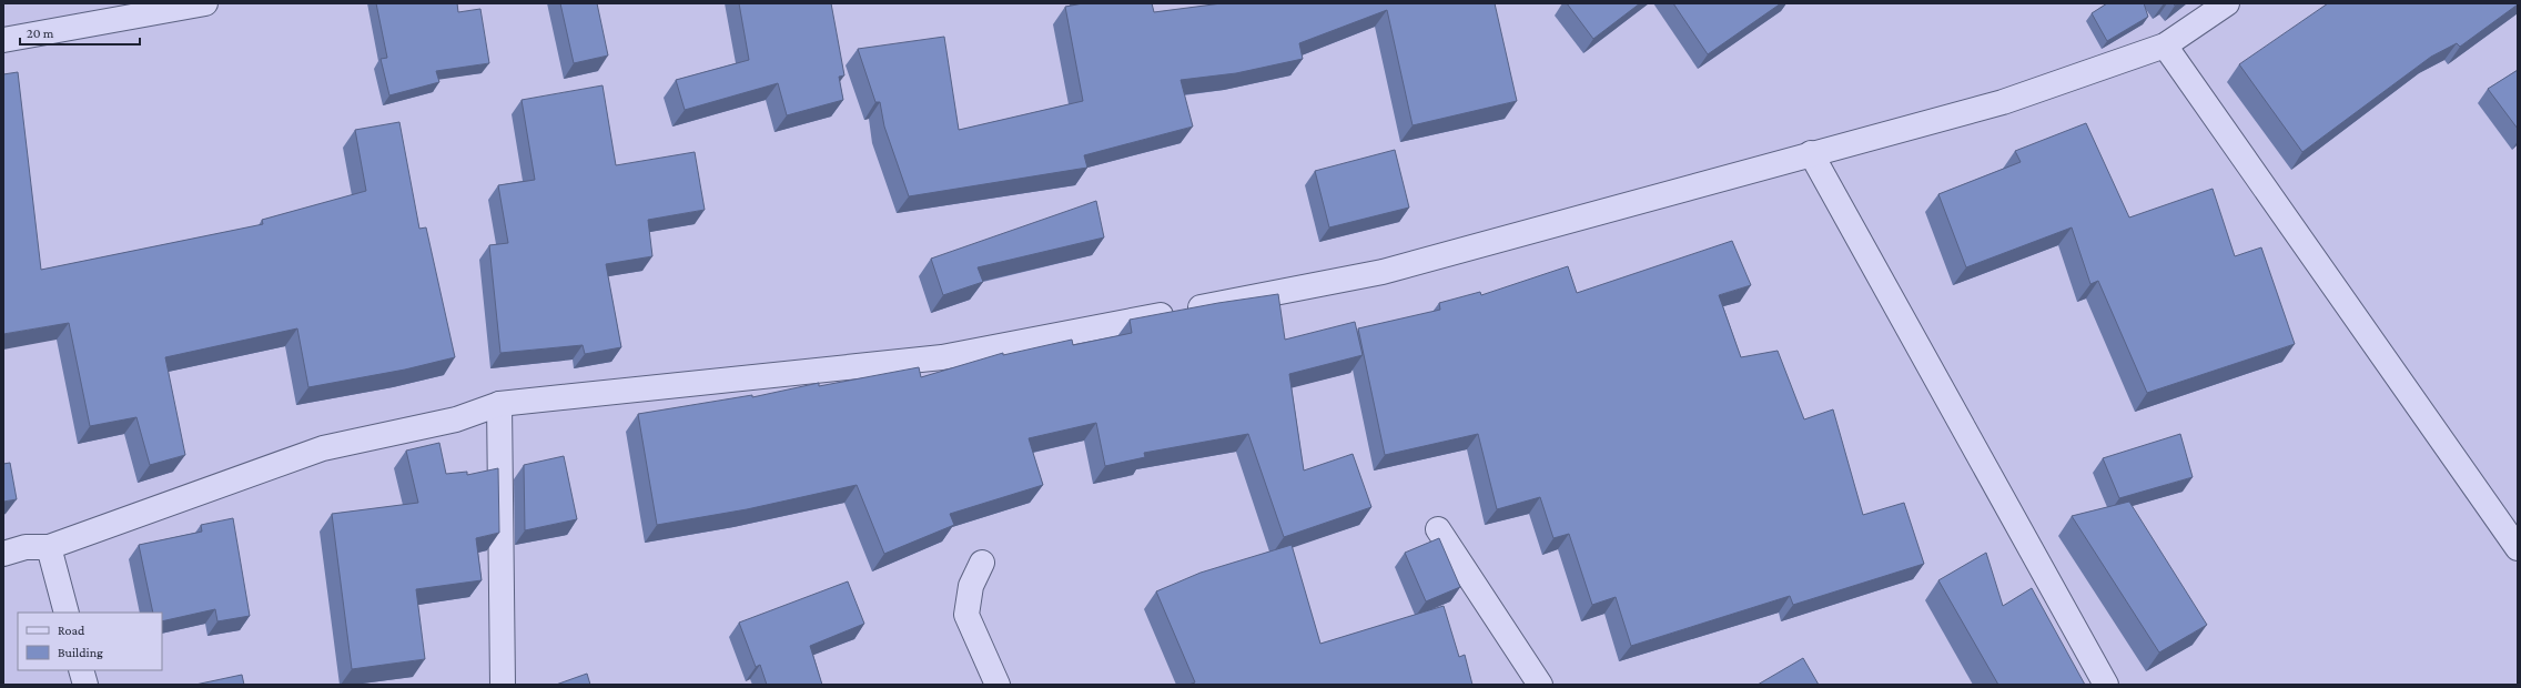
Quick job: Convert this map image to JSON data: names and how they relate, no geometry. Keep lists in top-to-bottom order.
{
  "legend": ["Road", "Building"],
  "scale_bar": "20 m"
}
